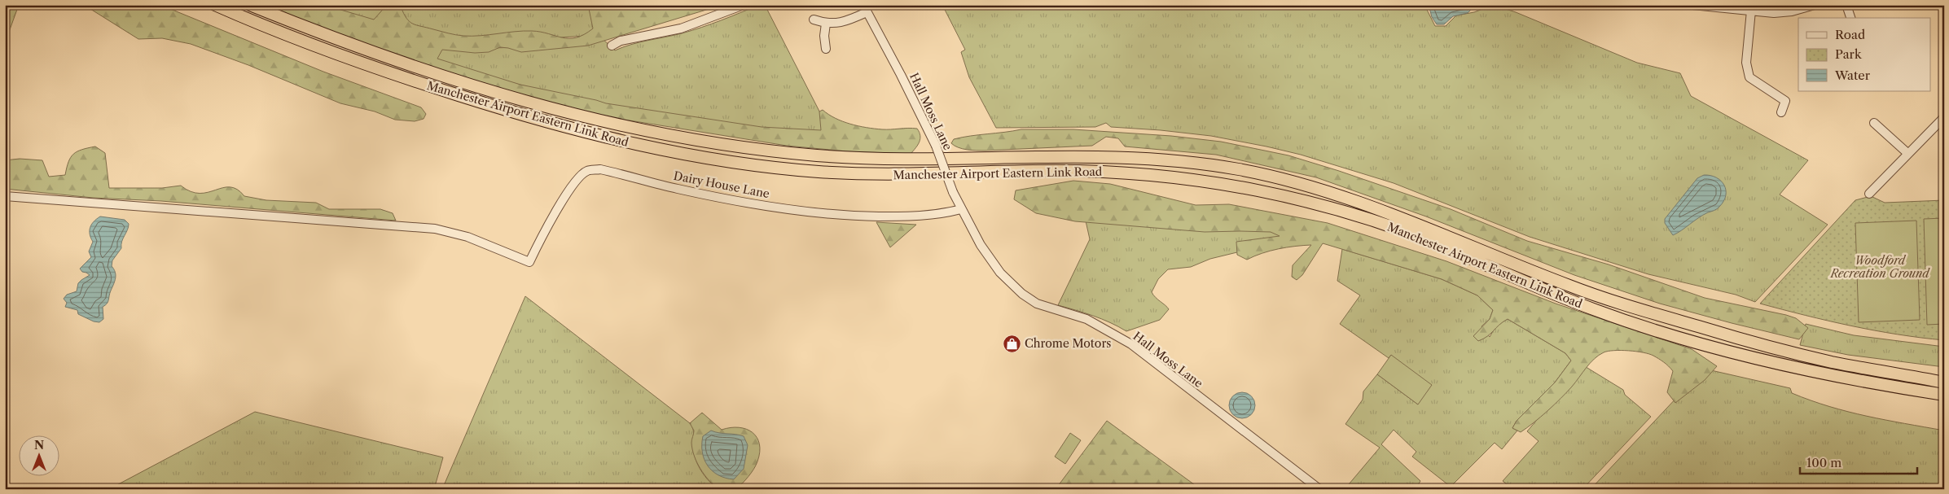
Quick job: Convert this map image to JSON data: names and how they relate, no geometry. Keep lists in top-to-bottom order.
{
  "streets": {
    "highway": ["Manchester Airport Eastern Link Road"],
    "street": ["Hall Moss Lane", "Dairy House Lane"]
  },
  "crossings": [
    ["Hall Moss Lane", "Dairy House Lane"]
  ],
  "parks": ["Woodford Recreation Ground"],
  "places": {
    "shop": ["Chrome Motors"]
  },
  "legend": ["Road", "Park", "Water"],
  "scale_bar": "100 m",
  "north": "top"
}
